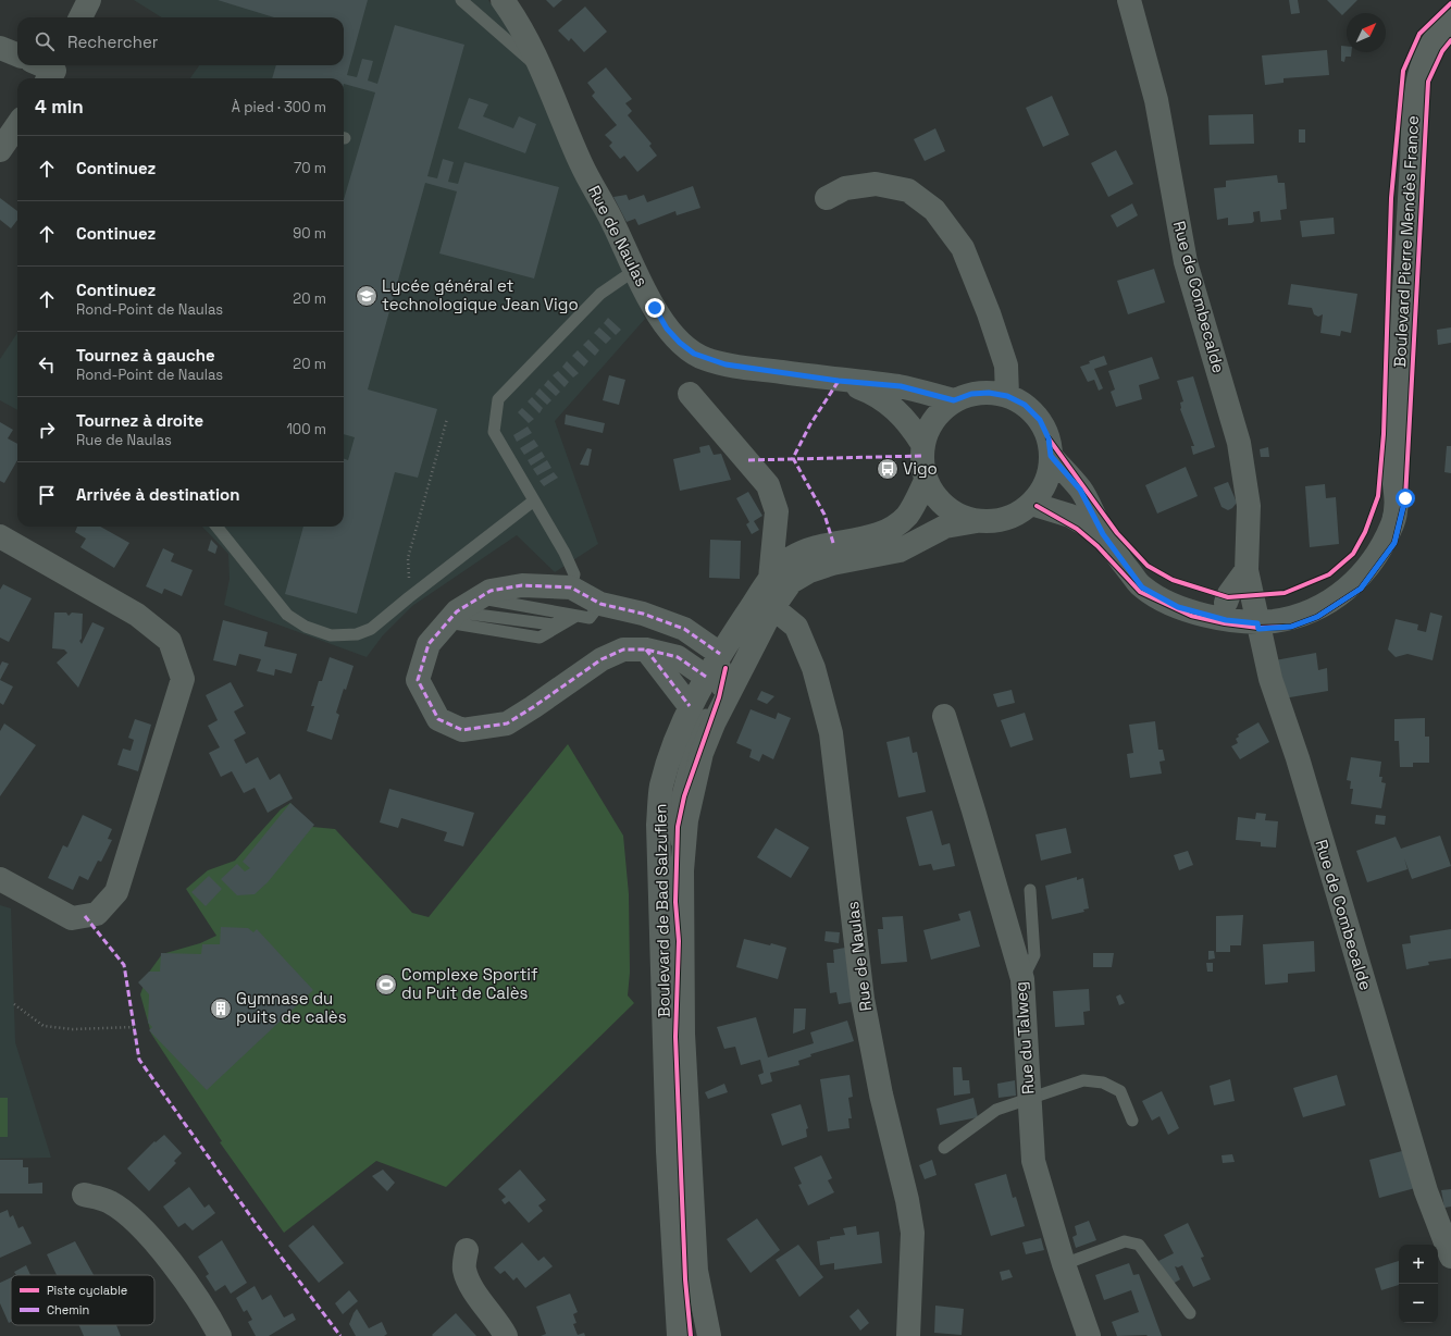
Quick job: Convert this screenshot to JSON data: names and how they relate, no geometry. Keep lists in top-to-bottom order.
{
  "streets": {
    "street": [
      "Rue de Naulas",
      "Boulevard Pierre Mendès France",
      "Rue de Combecalde",
      "Boulevard de Bad Salzuflen",
      "Rue du Talweg"
    ]
  },
  "crossings": [
    ["Rue de Naulas", "Boulevard Pierre Mendès France"],
    ["Rue de Naulas", "Boulevard de Bad Salzuflen"],
    ["Boulevard Pierre Mendès France", "Rue de Combecalde"],
    ["Boulevard Pierre Mendès France", "Boulevard de Bad Salzuflen"]
  ],
  "places": {
    "school or university": ["Lycée général et technologique Jean Vigo"],
    "bus stop": ["Vigo"],
    "sports": ["Complexe Sportif du Puit de Calès"],
    "building": ["Gymnase du puits de calès"]
  },
  "legend": ["Piste cyclable", "Chemin"],
  "north": "top right",
  "page": {
    "search": "Rechercher",
    "heading": ["4 min", "À pied · 300 m"],
    "list": [
      ["Continuez", "70 m"],
      ["Continuez", "90 m"],
      ["Continuez", "Rond-Point de Naulas", "20 m"],
      ["Tournez à gauche", "Rond-Point de Naulas", "20 m"],
      ["Tournez à droite", "Rue de Naulas", "100 m"],
      "Arrivée à destination"
    ],
    "map_buttons": ["+", "−"]
  }
}
